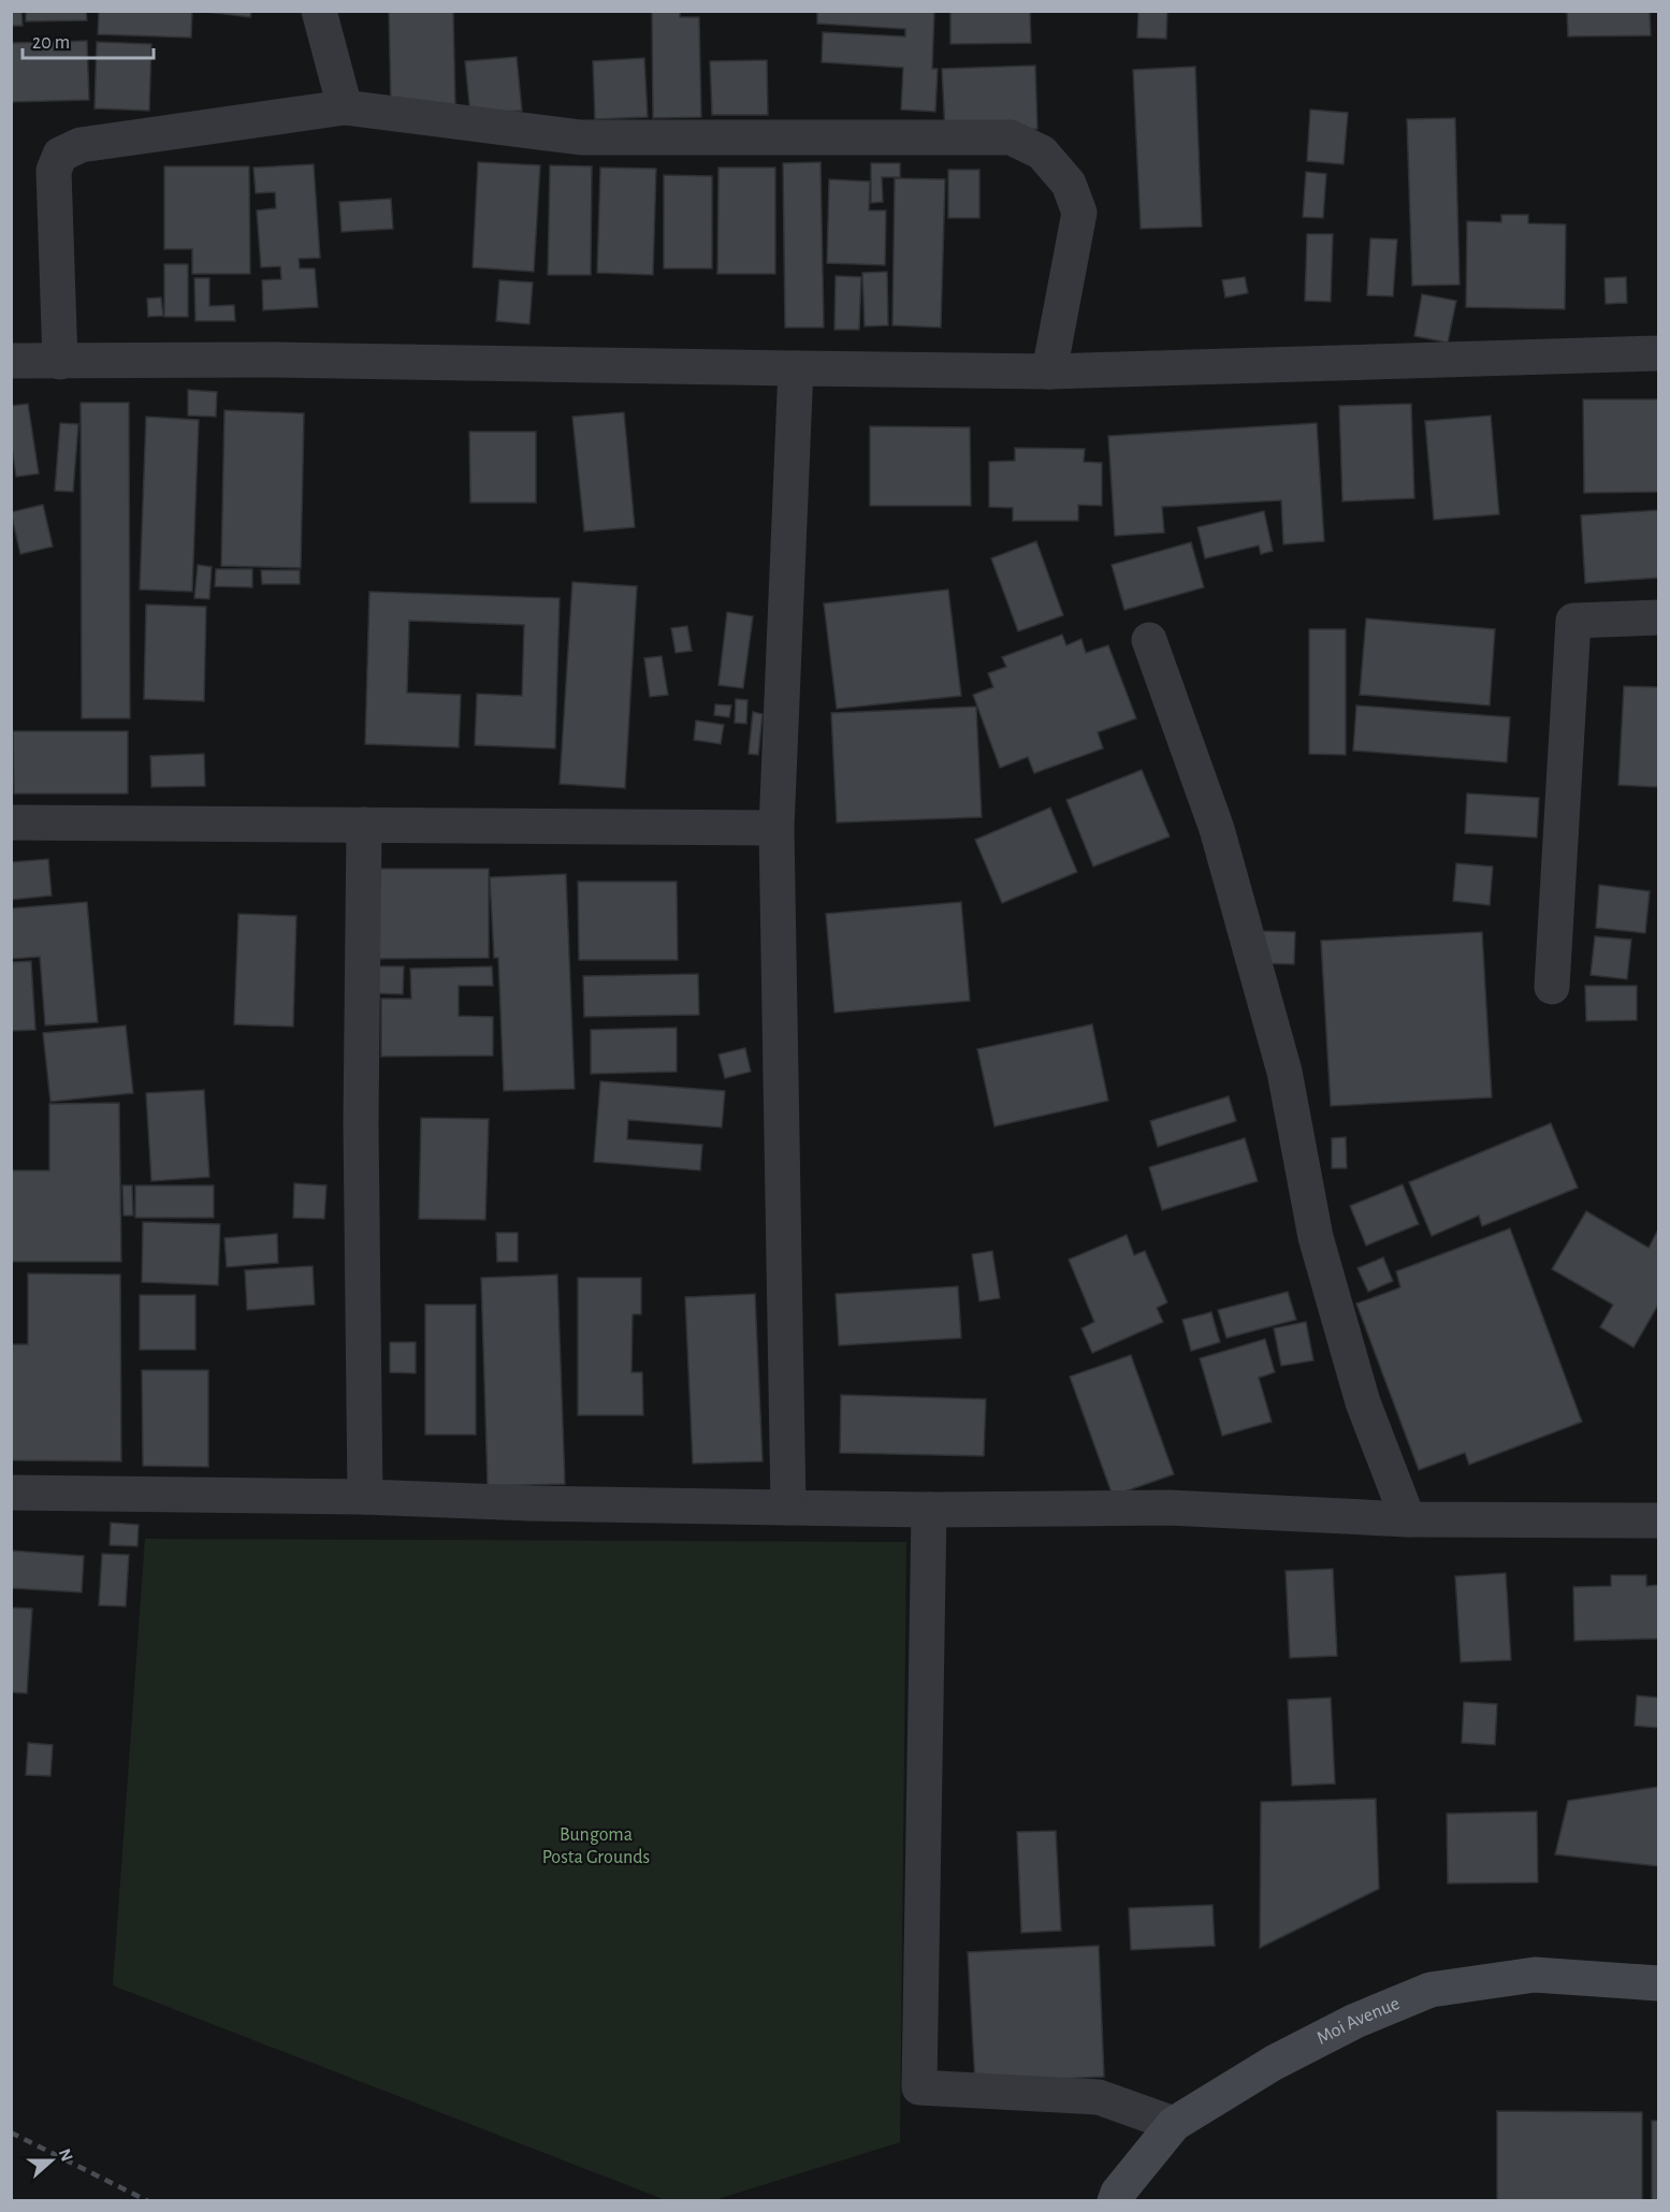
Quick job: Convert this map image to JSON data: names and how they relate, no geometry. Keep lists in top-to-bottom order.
{
  "streets": {
    "street": ["Moi Avenue"]
  },
  "parks": ["Bungoma Posta Grounds"],
  "scale_bar": "20 m",
  "north": "right"
}
